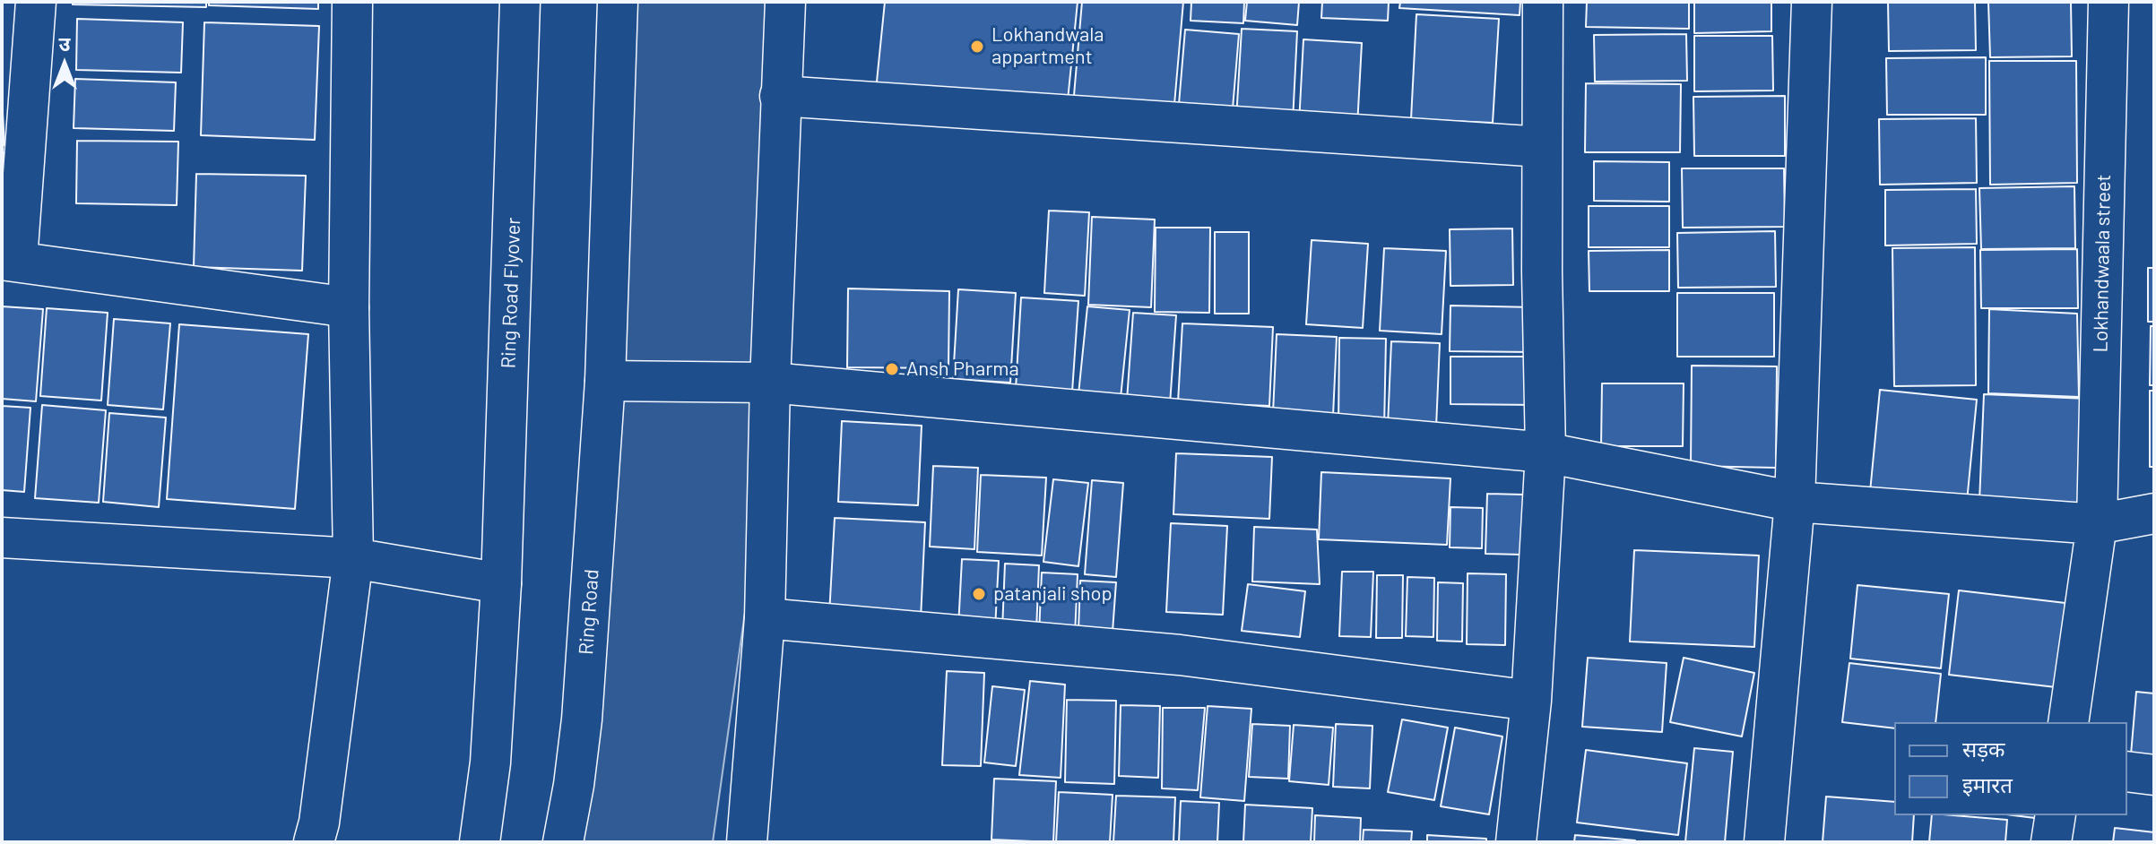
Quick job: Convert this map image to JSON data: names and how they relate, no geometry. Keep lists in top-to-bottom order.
{
  "streets": {
    "street": ["Lokhandwaala street", "Ring Road Flyover", "Ring Road"]
  },
  "places": ["Lokhandwala appartment", "Ansh Pharma", "patanjali shop"],
  "legend": ["सड़क", "इमारत"],
  "north": "top"
}
